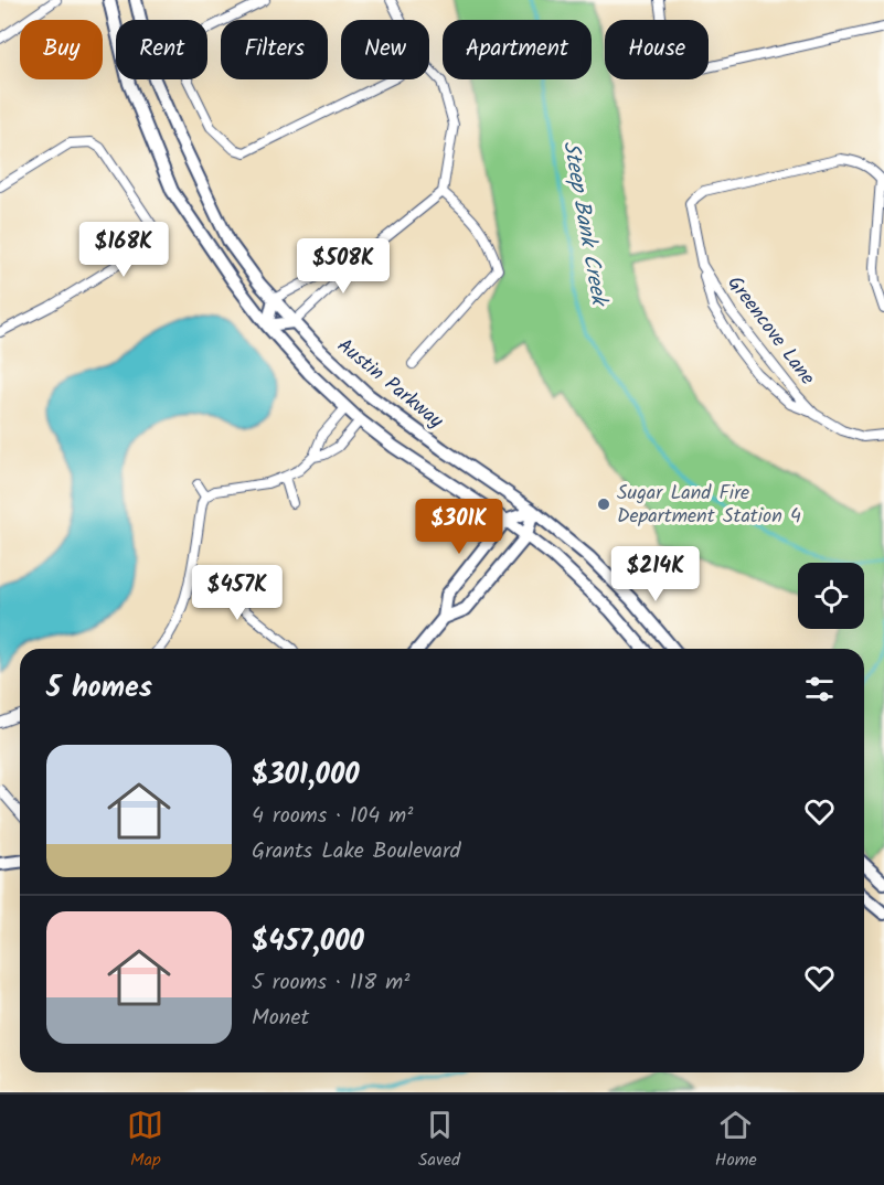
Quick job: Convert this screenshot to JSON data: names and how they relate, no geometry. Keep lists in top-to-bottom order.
{
  "streets": {
    "main road": ["Austin Parkway"],
    "street": ["Greencove Lane"]
  },
  "water": ["Steep Bank Creek"],
  "places": ["Sugar Land Fire Department Station 4"],
  "page": {
    "chip": [
      "Buy",
      "Rent",
      "Filters",
      "New",
      "Apartment",
      "House"
    ],
    "price": [
      "$168K",
      "$508K",
      "$301K",
      "$214K",
      "$457K"
    ],
    "heading": "5 homes",
    "list": [
      {
        "name": "$301,000",
        "note": "4 rooms · 104 m² · Grants Lake Boulevard"
      },
      {
        "name": "$457,000",
        "note": "5 rooms · 118 m² · Monet"
      }
    ],
    "tabs": ["Map", "Saved", "Home"]
  }
}
